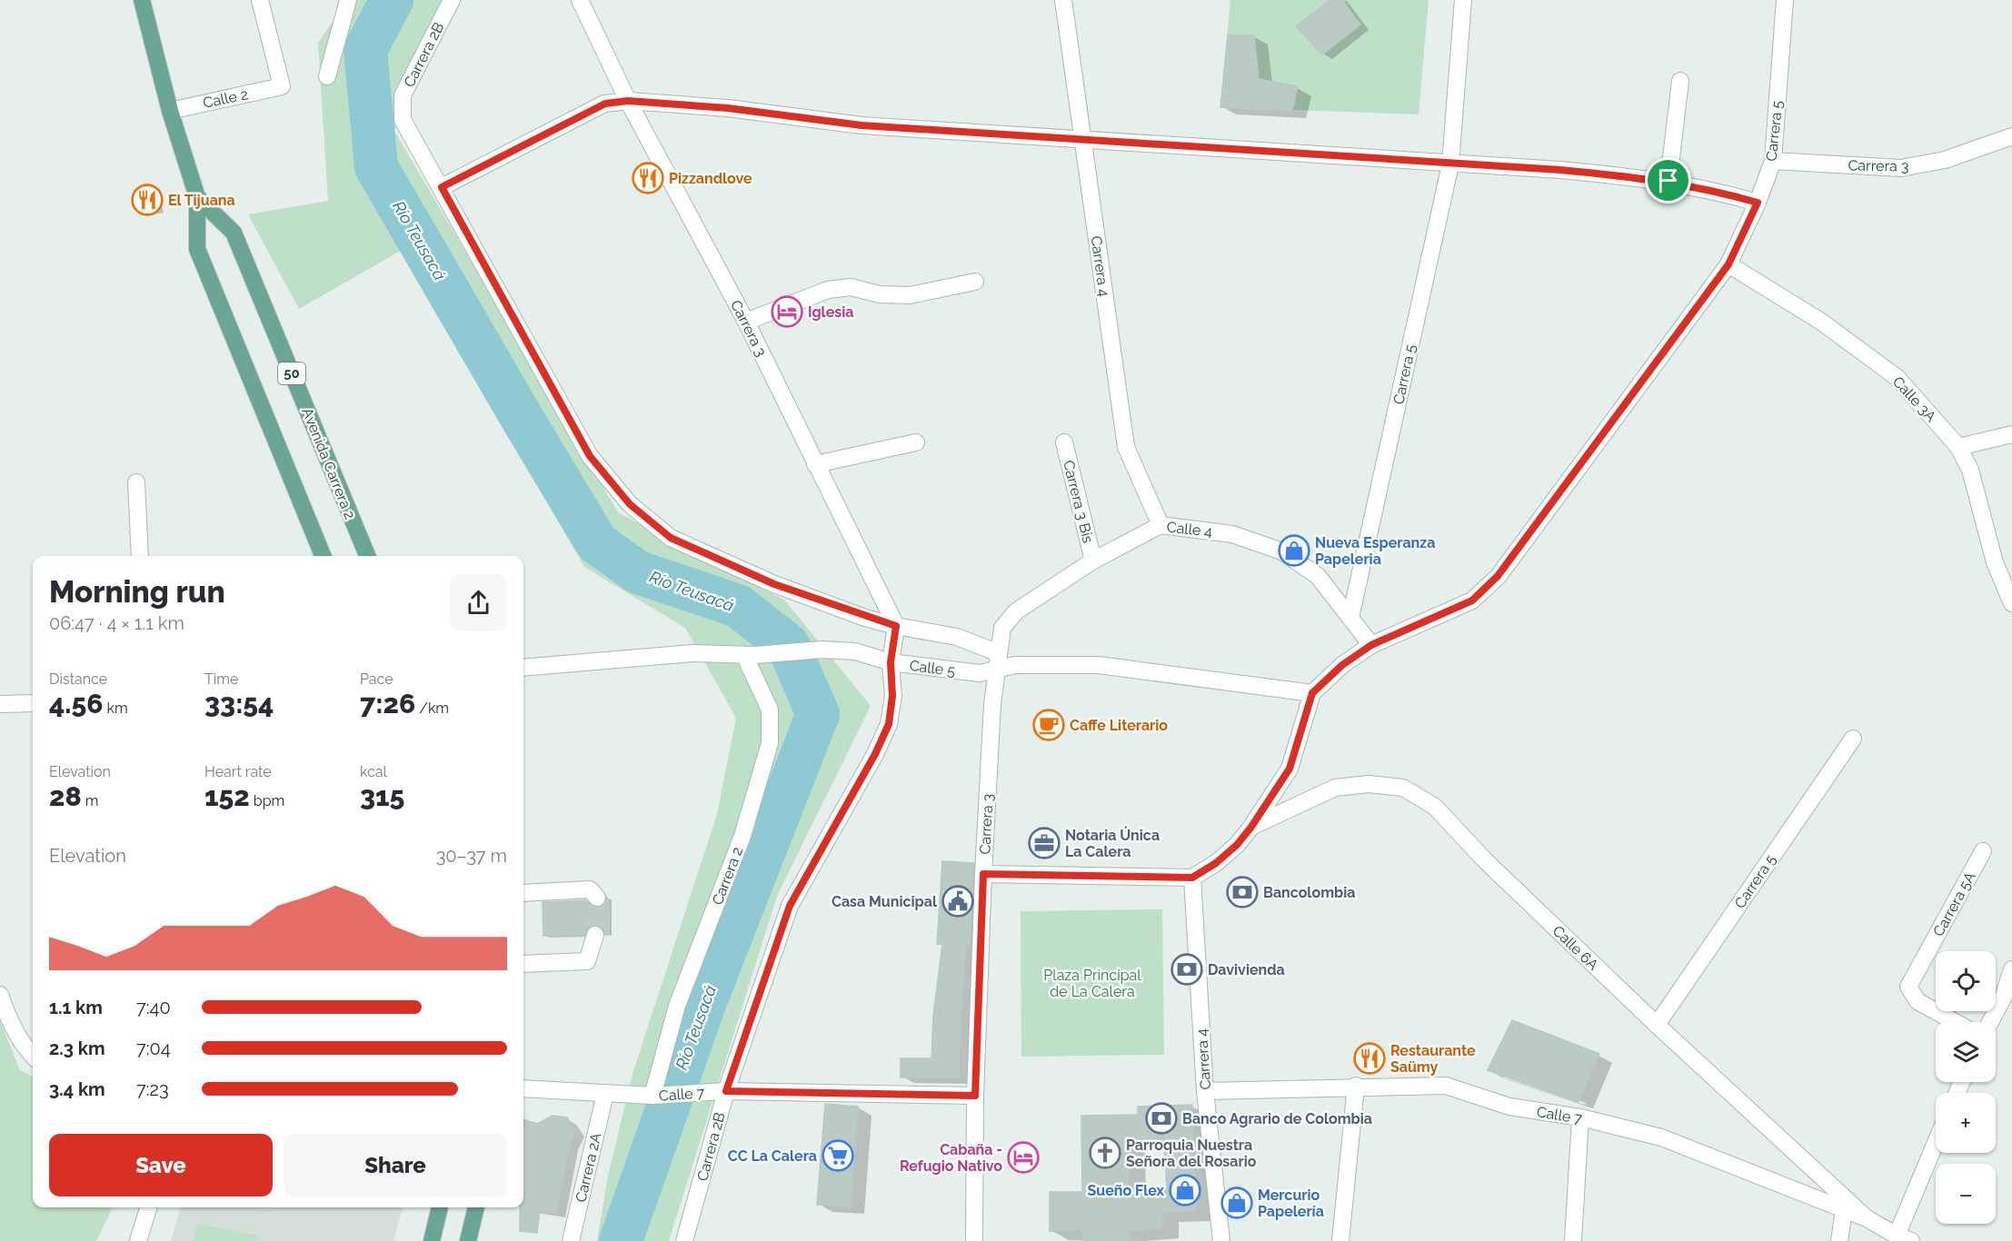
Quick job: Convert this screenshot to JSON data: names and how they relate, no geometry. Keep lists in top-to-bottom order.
{
  "streets": {
    "main road": ["50", "Avenida Carrera 2"],
    "street": [
      "Carrera 2B",
      "Calle 2",
      "Carrera 5",
      "Carrera 3",
      "Carrera 4",
      "Calle 3A",
      "Carrera 3 Bis",
      "Calle 4",
      "Calle 5",
      "Carrera 2",
      "Carrera 5A",
      "Calle 6A",
      "Calle 7",
      "Carrera 2A"
    ]
  },
  "crossings": [
    ["Carrera 2B", "Carrera 3"],
    ["Carrera 2B", "Calle 4"],
    ["Carrera 2B", "Calle 5"],
    ["Carrera 2B", "Calle 7"],
    ["Calle 2", "Avenida Carrera 2"],
    ["Carrera 5", "Carrera 3"],
    ["Carrera 5", "Calle 3A"],
    ["Carrera 5", "Calle 4"],
    ["Carrera 5", "Calle 5"],
    ["Carrera 5", "Calle 6A"],
    ["Carrera 3", "Calle 4"],
    ["Carrera 3", "Calle 5"],
    ["Carrera 3", "Calle 7"],
    ["Carrera 4", "Calle 4"],
    ["Carrera 4", "Calle 7"],
    ["Carrera 3 Bis", "Calle 4"],
    ["Calle 4", "Calle 5"],
    ["Calle 5", "Carrera 2"],
    ["Carrera 2", "Calle 7"],
    ["Calle 6A", "Calle 7"],
    ["Calle 7", "Carrera 2A"]
  ],
  "water": ["Río Teusacá"],
  "parks": ["Plaza Principal de La Calera"],
  "places": {
    "restaurant": ["Pizzandlove", "El Tijuana", "Restaurante Saümy"],
    "hotel": ["Iglesia", "Cabaña - Refugio Nativo"],
    "shop": ["Nueva Esperanza Papeleria", "Sueño Flex", "Mercurio Papelería"],
    "cafe": ["Caffe Literario"],
    "office": ["Notaria Única La Calera"],
    "bank": ["Bancolombia", "Davivienda", "Banco Agrario de Colombia"],
    "public building": ["Casa Municipal"],
    "church": ["Parroquia Nuestra Señora del Rosario"],
    "supermarket": ["CC La Calera"]
  },
  "page": {
    "heading": ["Morning run", "06:47 · 4 × 1.1 km"],
    "stats": [
      ["Distance", "4.56 km"],
      ["Time", "33:54"],
      ["Pace", "7:26 /km"],
      ["Elevation", "28 m"],
      ["Heart rate", "152 bpm"],
      ["kcal", "315"]
    ],
    "chart": ["Elevation", "30–37 m"],
    "map_buttons": ["+", "−"],
    "list": [
      {
        "name": "1.1 km",
        "note": "7:40"
      },
      {
        "name": "2.3 km",
        "note": "7:04"
      },
      {
        "name": "3.4 km",
        "note": "7:23"
      }
    ],
    "buttons": ["Save", "Share"]
  }
}
